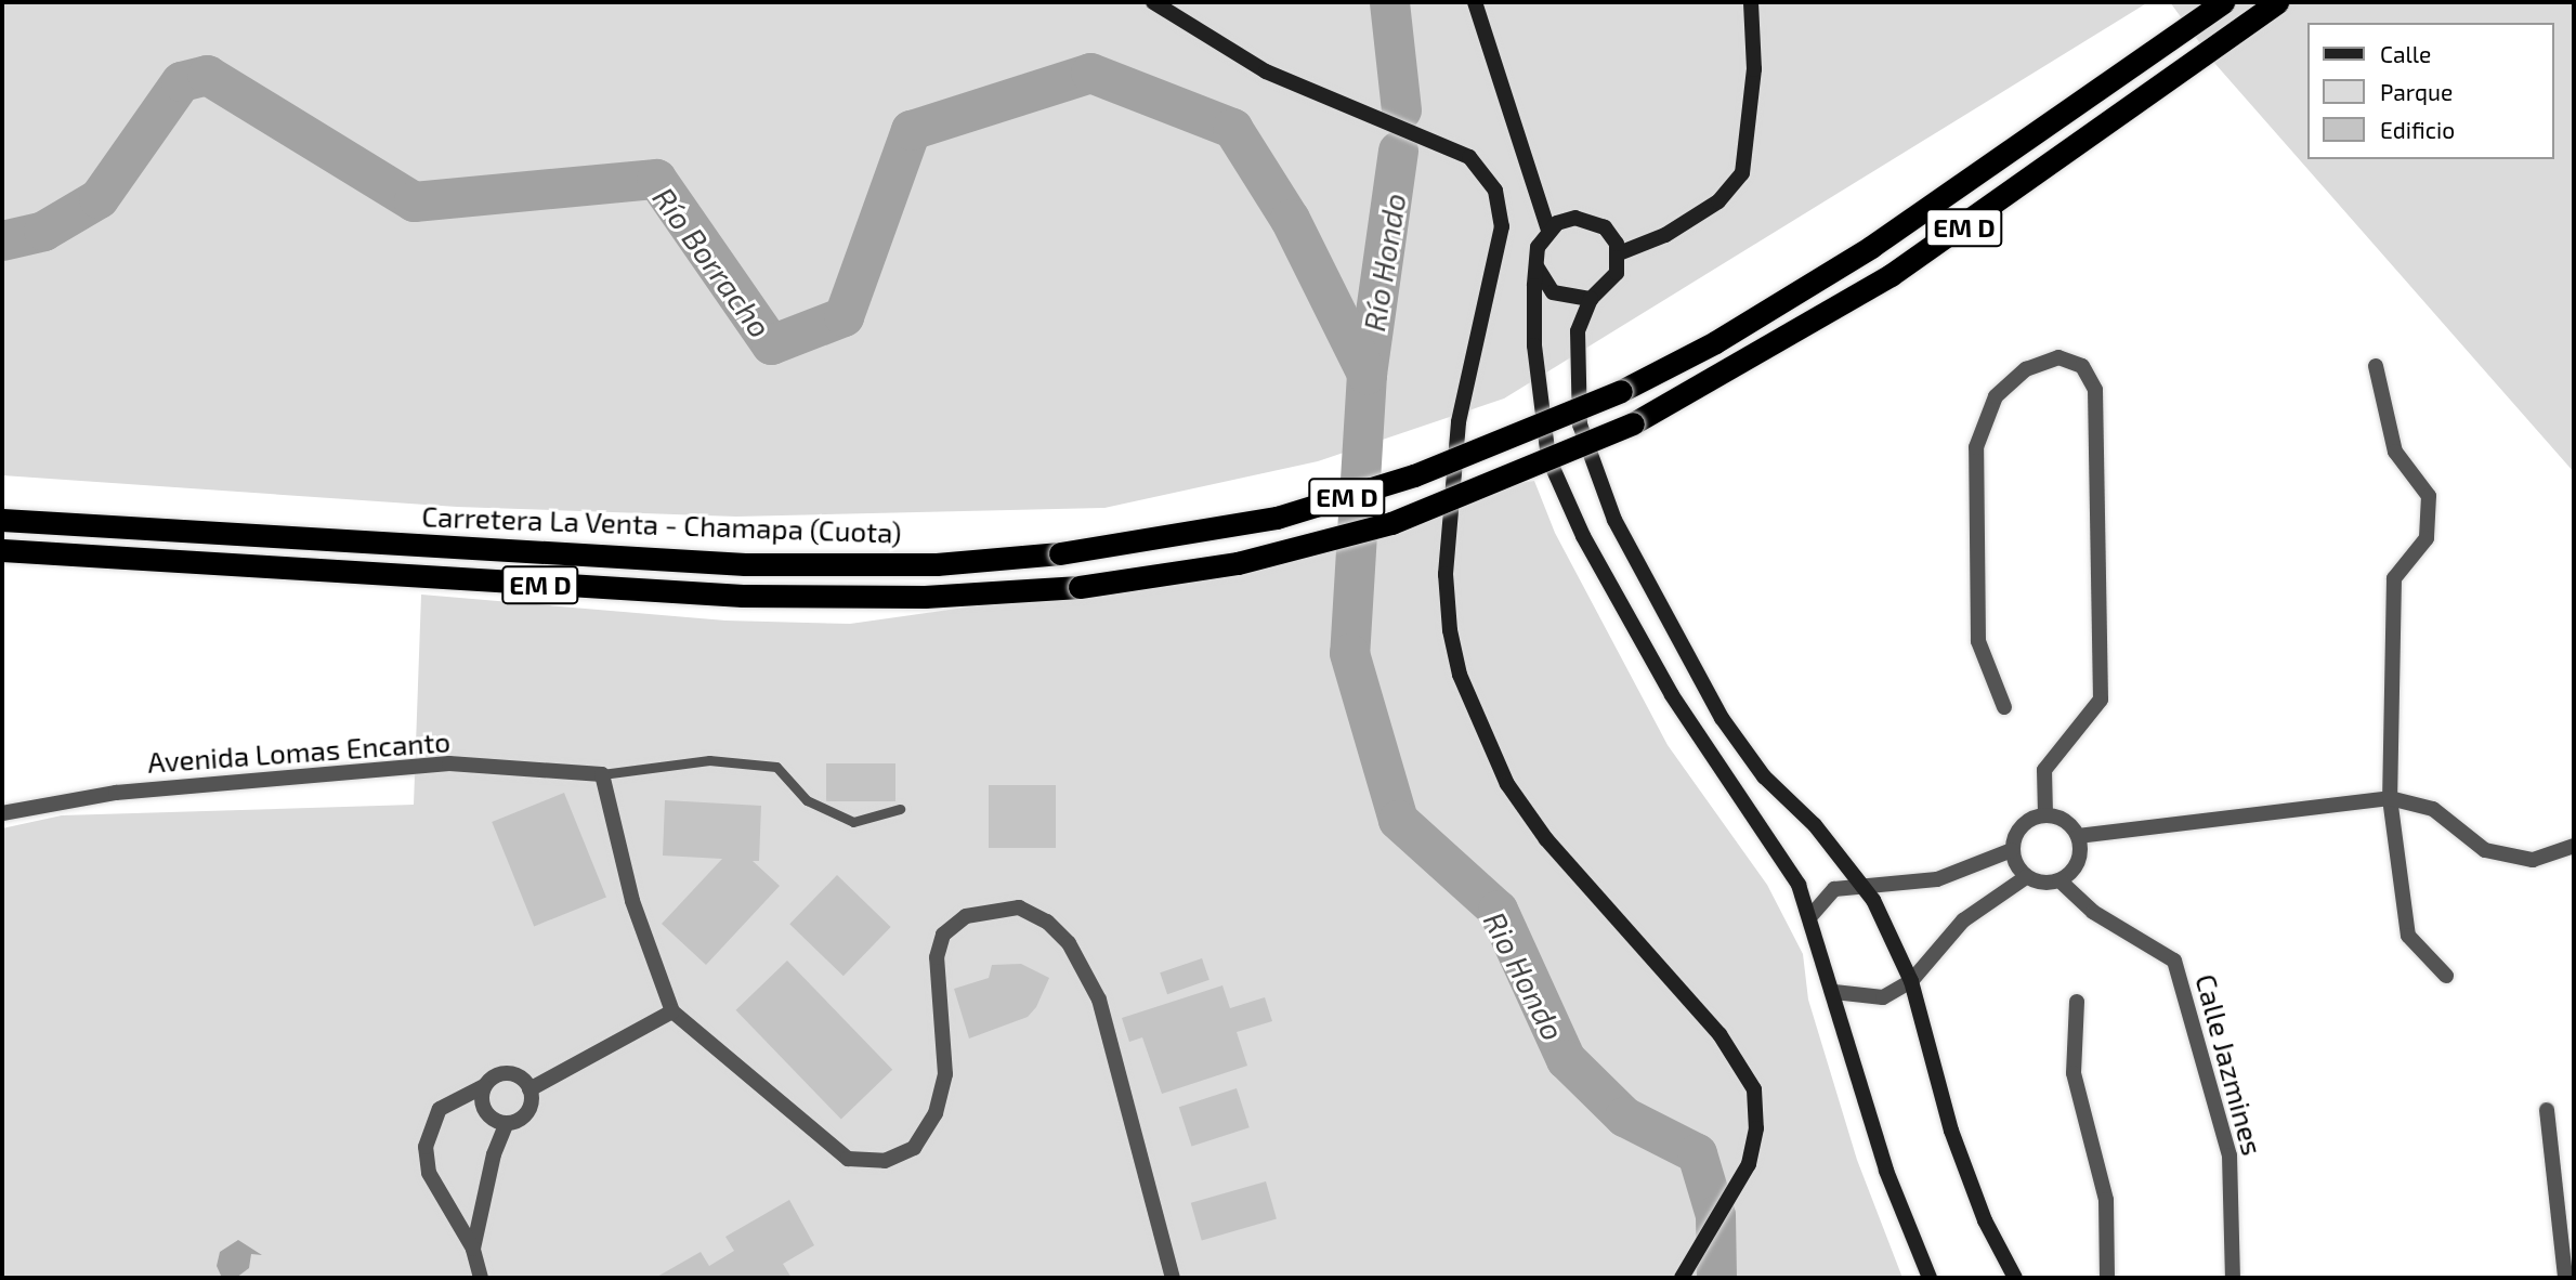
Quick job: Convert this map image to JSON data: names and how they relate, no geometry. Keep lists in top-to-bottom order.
{
  "streets": {
    "highway": ["EM D", "Carretera La Venta - Chamapa (Cuota)"],
    "street": ["Avenida Lomas Encanto", "Calle Jazmines"]
  },
  "water": ["Río Borracho", "Río Hondo", "Rio Hondo"],
  "legend": ["Calle", "Parque", "Edificio"]
}
